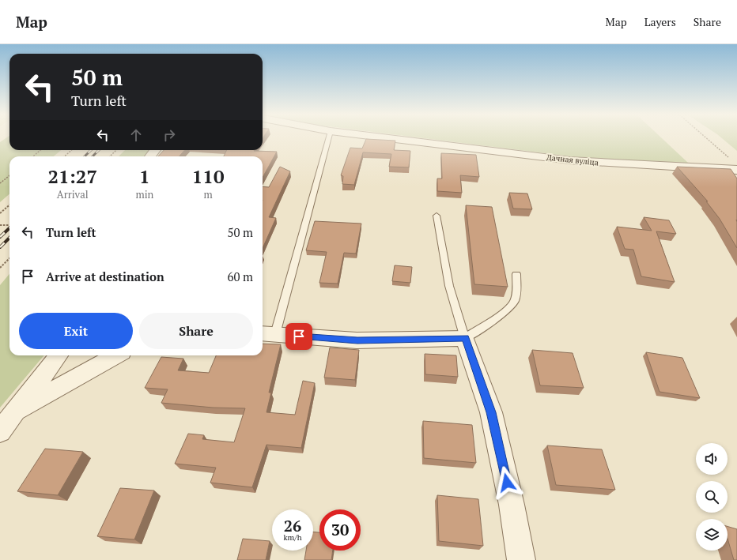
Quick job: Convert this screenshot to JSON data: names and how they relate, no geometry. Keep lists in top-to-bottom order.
{
  "streets": {
    "street": ["Дачная вуліца"]
  },
  "page": {
    "header": "Map",
    "nav": ["Map", "Layers", "Share"],
    "turn": ["50 m", "Turn left"],
    "eta": [
      "21:27",
      "Arrival",
      "1",
      "min",
      "110",
      "m"
    ],
    "list": [
      {
        "name": "Turn left",
        "value": "50 m"
      },
      {
        "name": "Arrive at destination",
        "value": "60 m"
      }
    ],
    "buttons": ["Exit", "Share"],
    "speed": "26 km/h",
    "limit": "30"
  }
}
